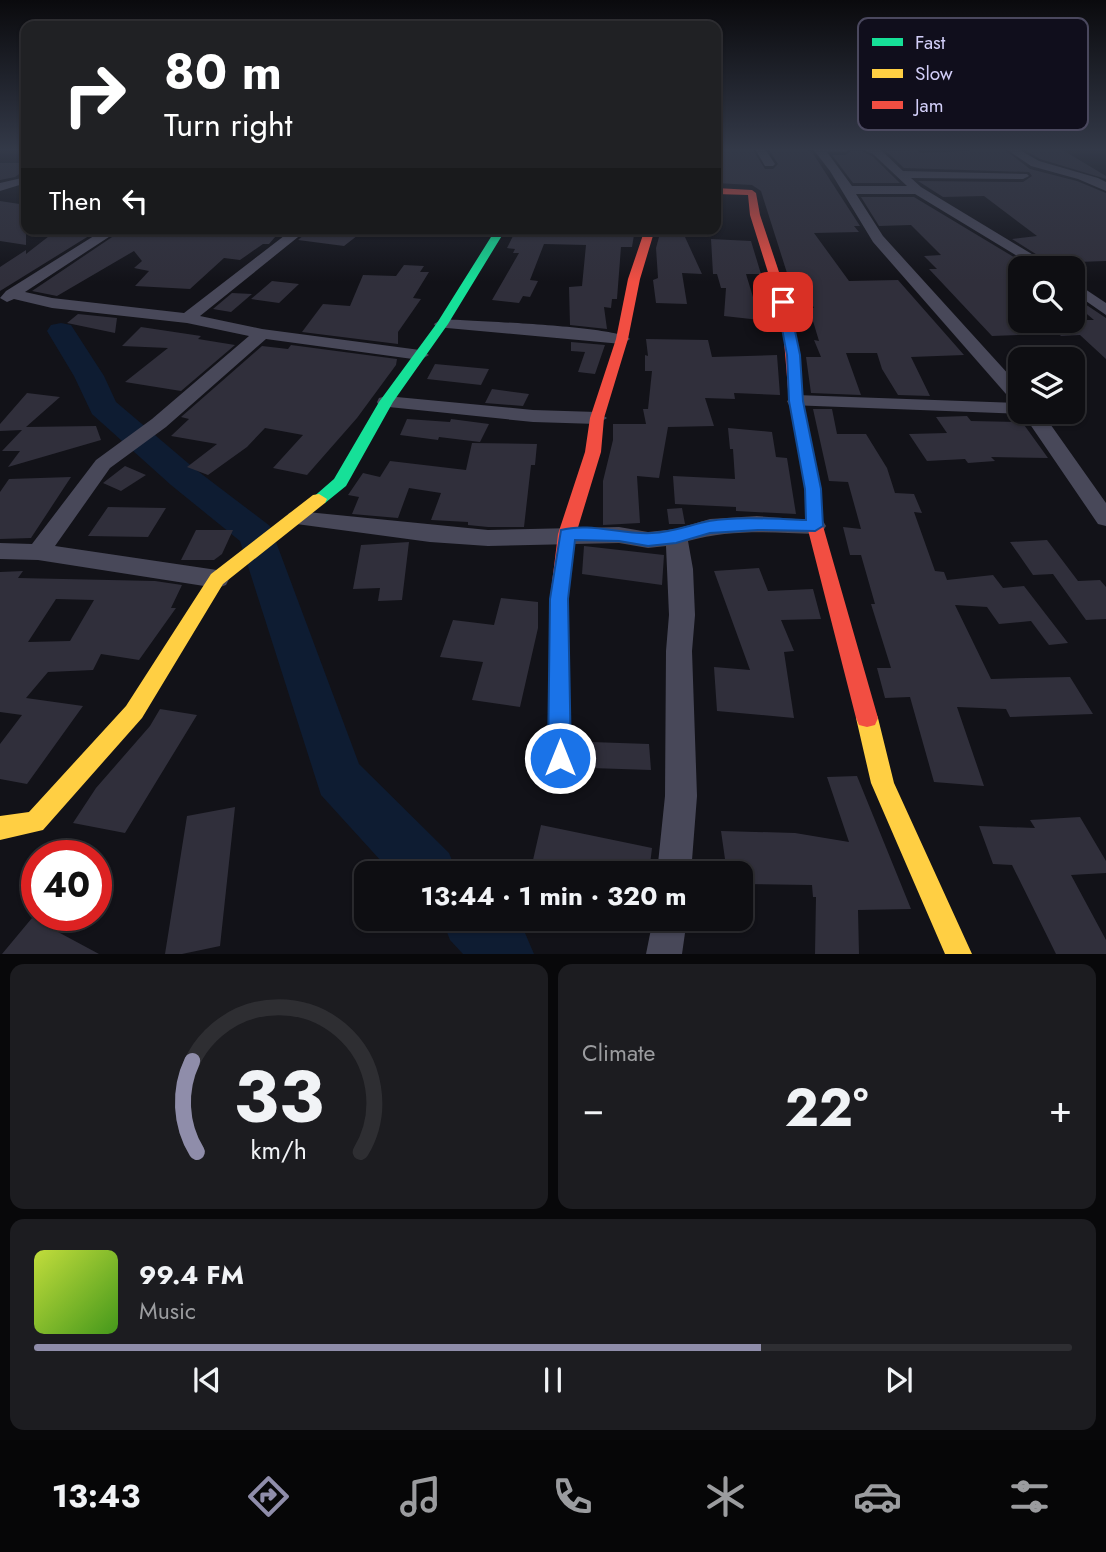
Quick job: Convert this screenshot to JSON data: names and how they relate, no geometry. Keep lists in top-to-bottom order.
{
  "legend": ["Fast", "Slow", "Jam"],
  "page": {
    "turn": ["80 m", "Turn right"],
    "then": "Then",
    "limit": "40",
    "trip": "13:44 · 1 min · 320 m",
    "tile": "Climate",
    "heat": ["−", "22°", "+"],
    "song": ["99.4 FM", "Music"],
    "tabs": "13:43",
    "gauge": ["33", "km/h"]
  }
}
